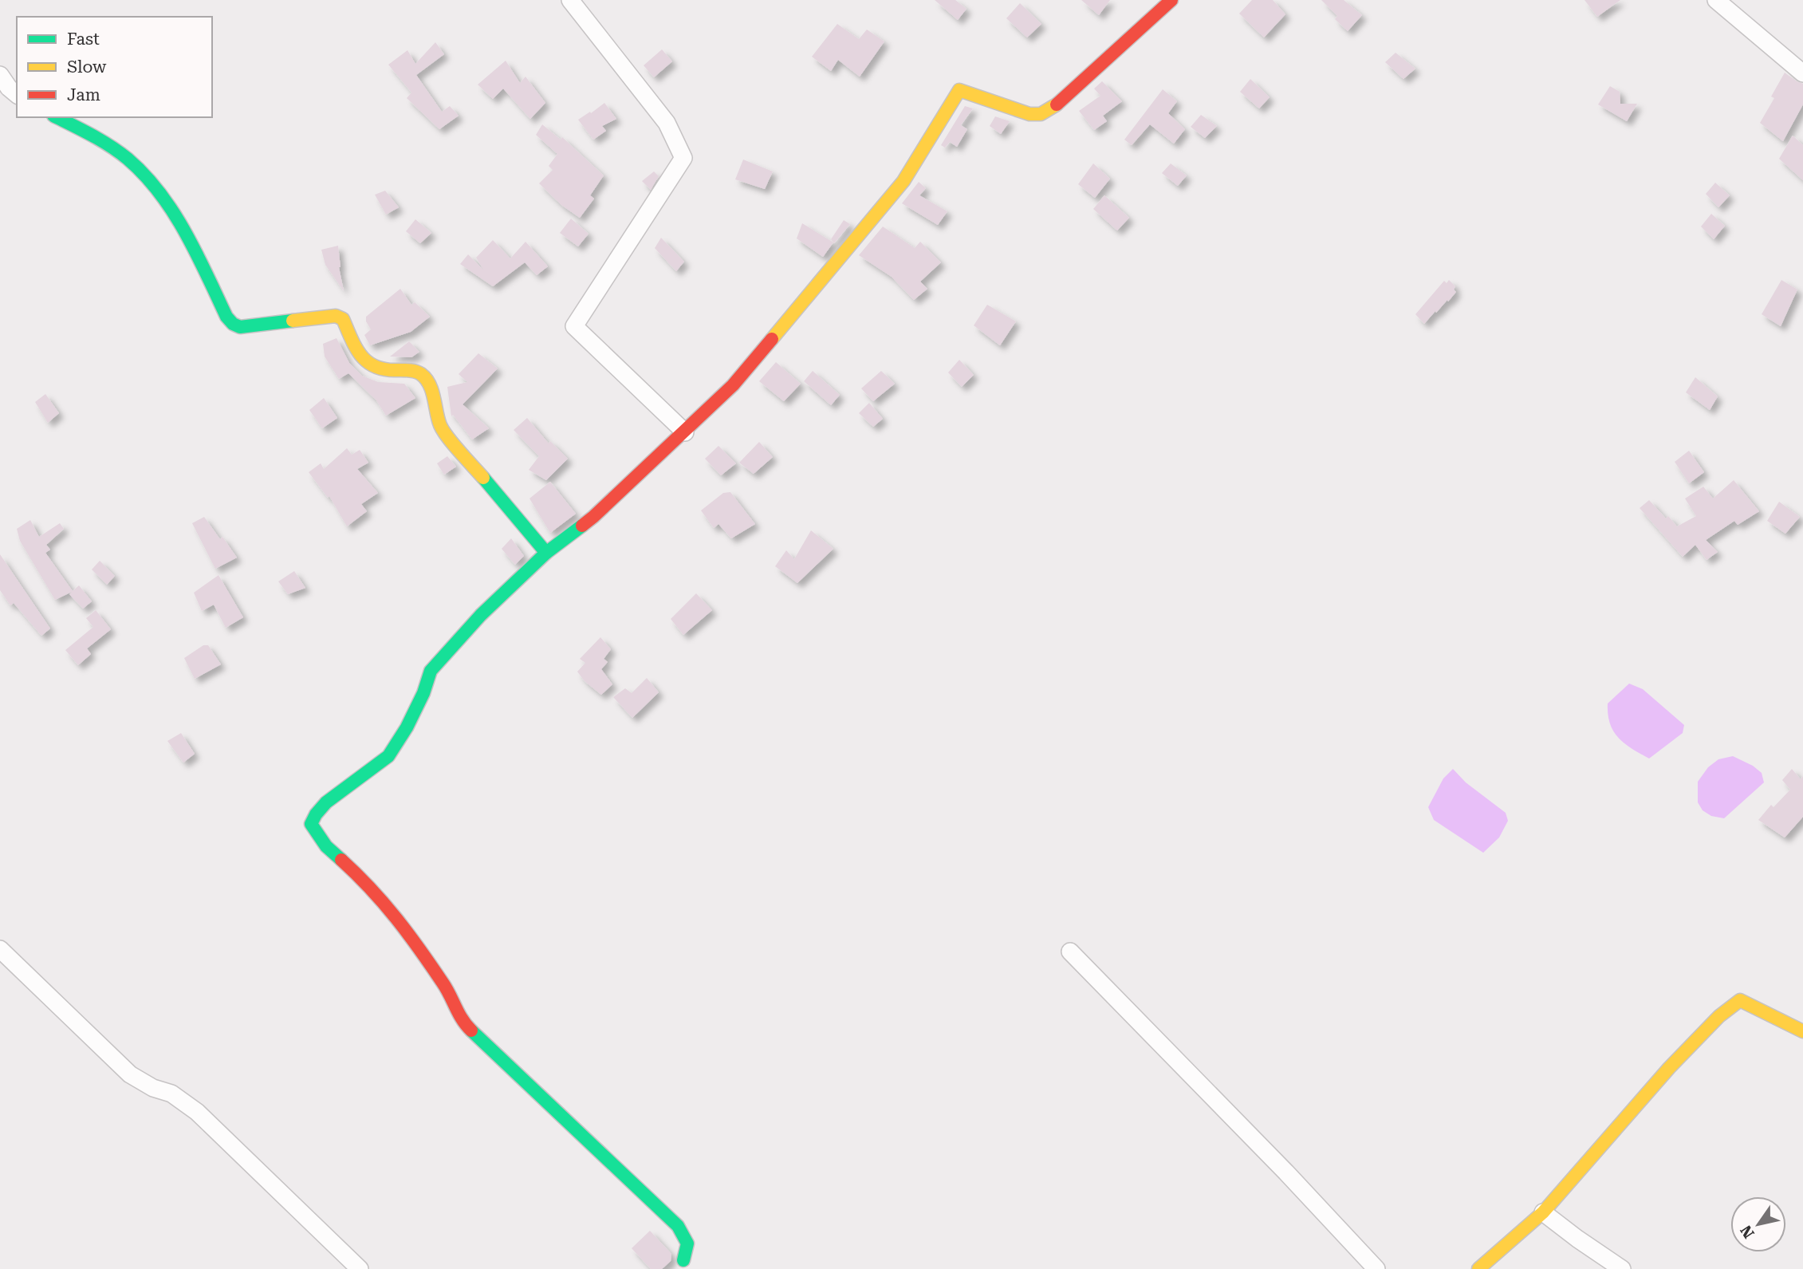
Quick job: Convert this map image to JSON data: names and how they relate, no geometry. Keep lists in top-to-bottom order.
{
  "legend": ["Fast", "Slow", "Jam"],
  "north": "bottom left"
}
